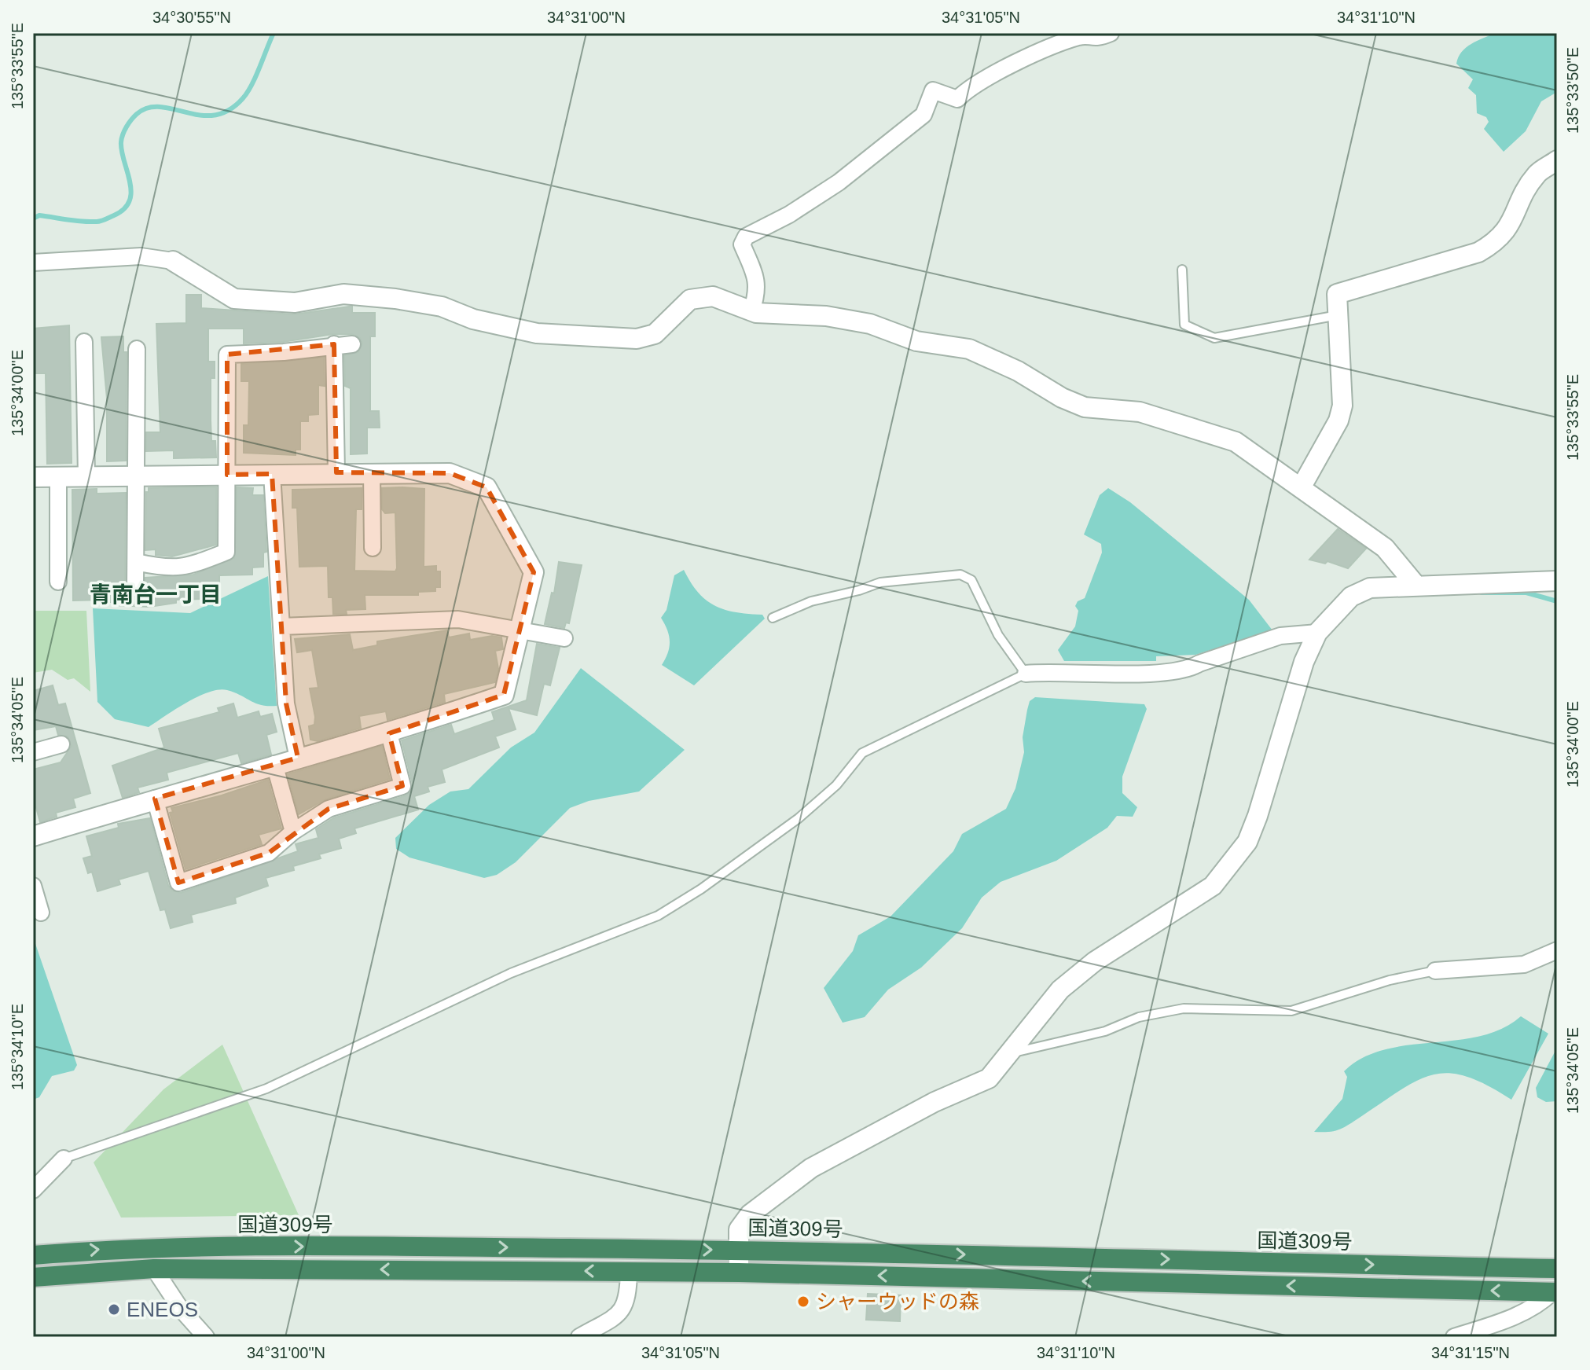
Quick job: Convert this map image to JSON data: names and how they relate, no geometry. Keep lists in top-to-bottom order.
{
  "streets": {
    "highway": ["国道309号"]
  },
  "districts": ["青南台一丁目"],
  "places": ["シャーウッドの森", "ENEOS"],
  "coordinates": [
    "34°30'55\"N",
    "34°31'00\"N",
    "34°31'05\"N",
    "34°31'10\"N",
    "135°33'55\"E",
    "135°33'50\"E",
    "135°34'00\"E",
    "135°34'05\"E",
    "135°34'10\"E",
    "34°31'15\"N"
  ]
}
